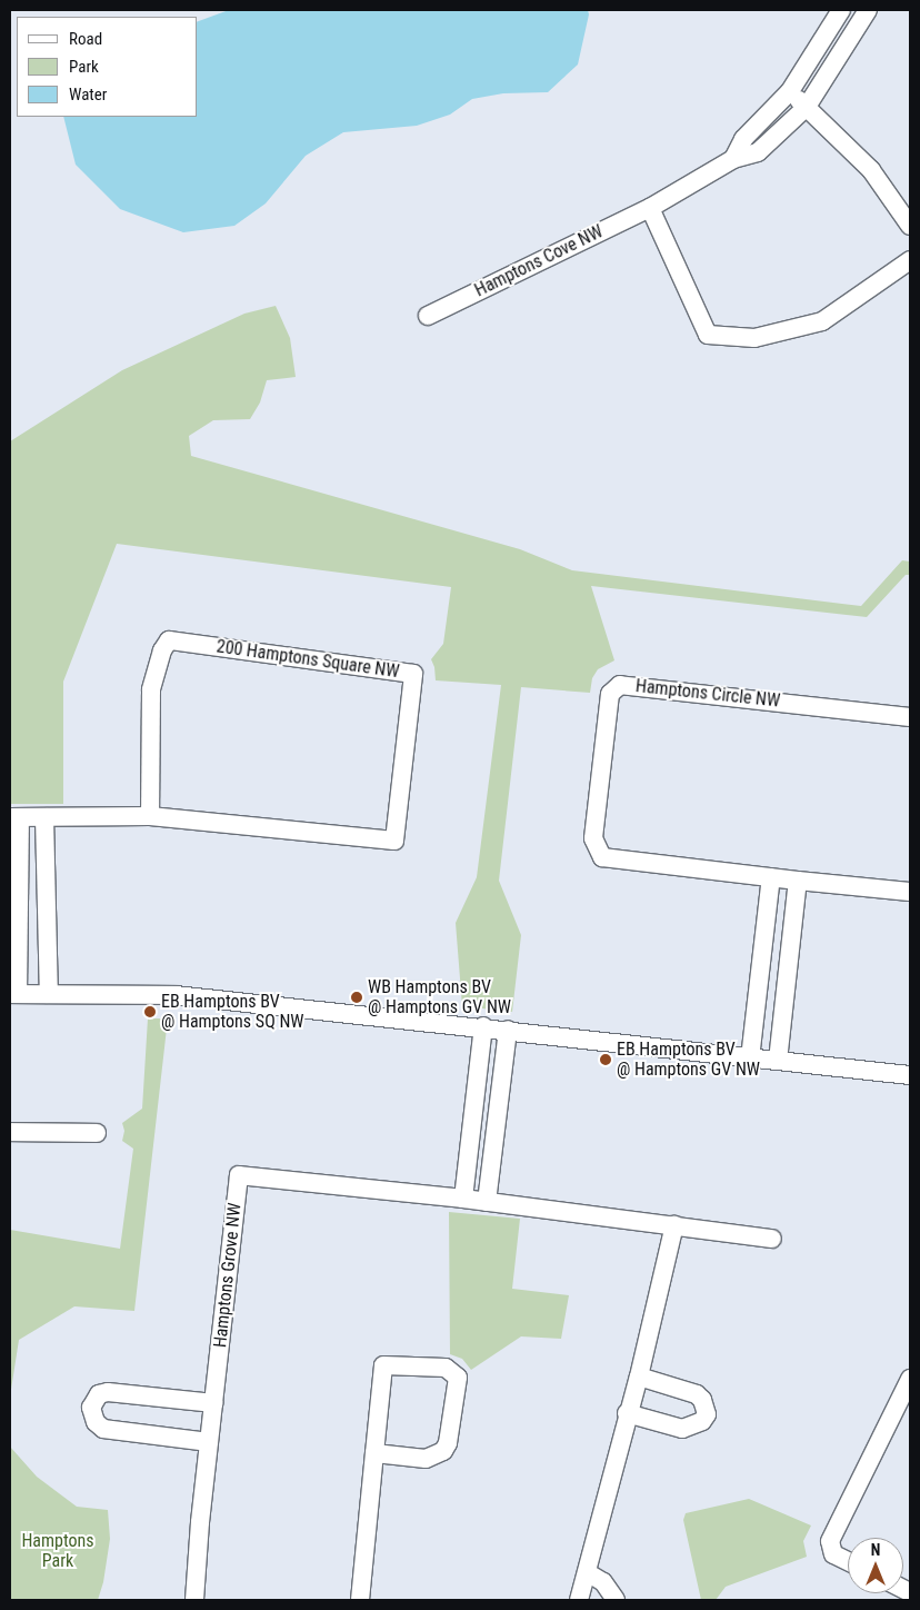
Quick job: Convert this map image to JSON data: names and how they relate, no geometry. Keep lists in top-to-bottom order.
{
  "streets": {
    "street": [
      "Hamptons Cove NW",
      "200 Hamptons Square NW",
      "Hamptons Circle NW",
      "Hamptons Grove NW"
    ]
  },
  "parks": ["Hamptons Park"],
  "places": ["WB Hamptons BV @ Hamptons GV NW", "EB Hamptons BV @ Hamptons SQ NW", "EB Hamptons BV @ Hamptons GV NW"],
  "legend": ["Road", "Park", "Water"],
  "north": "top"
}
